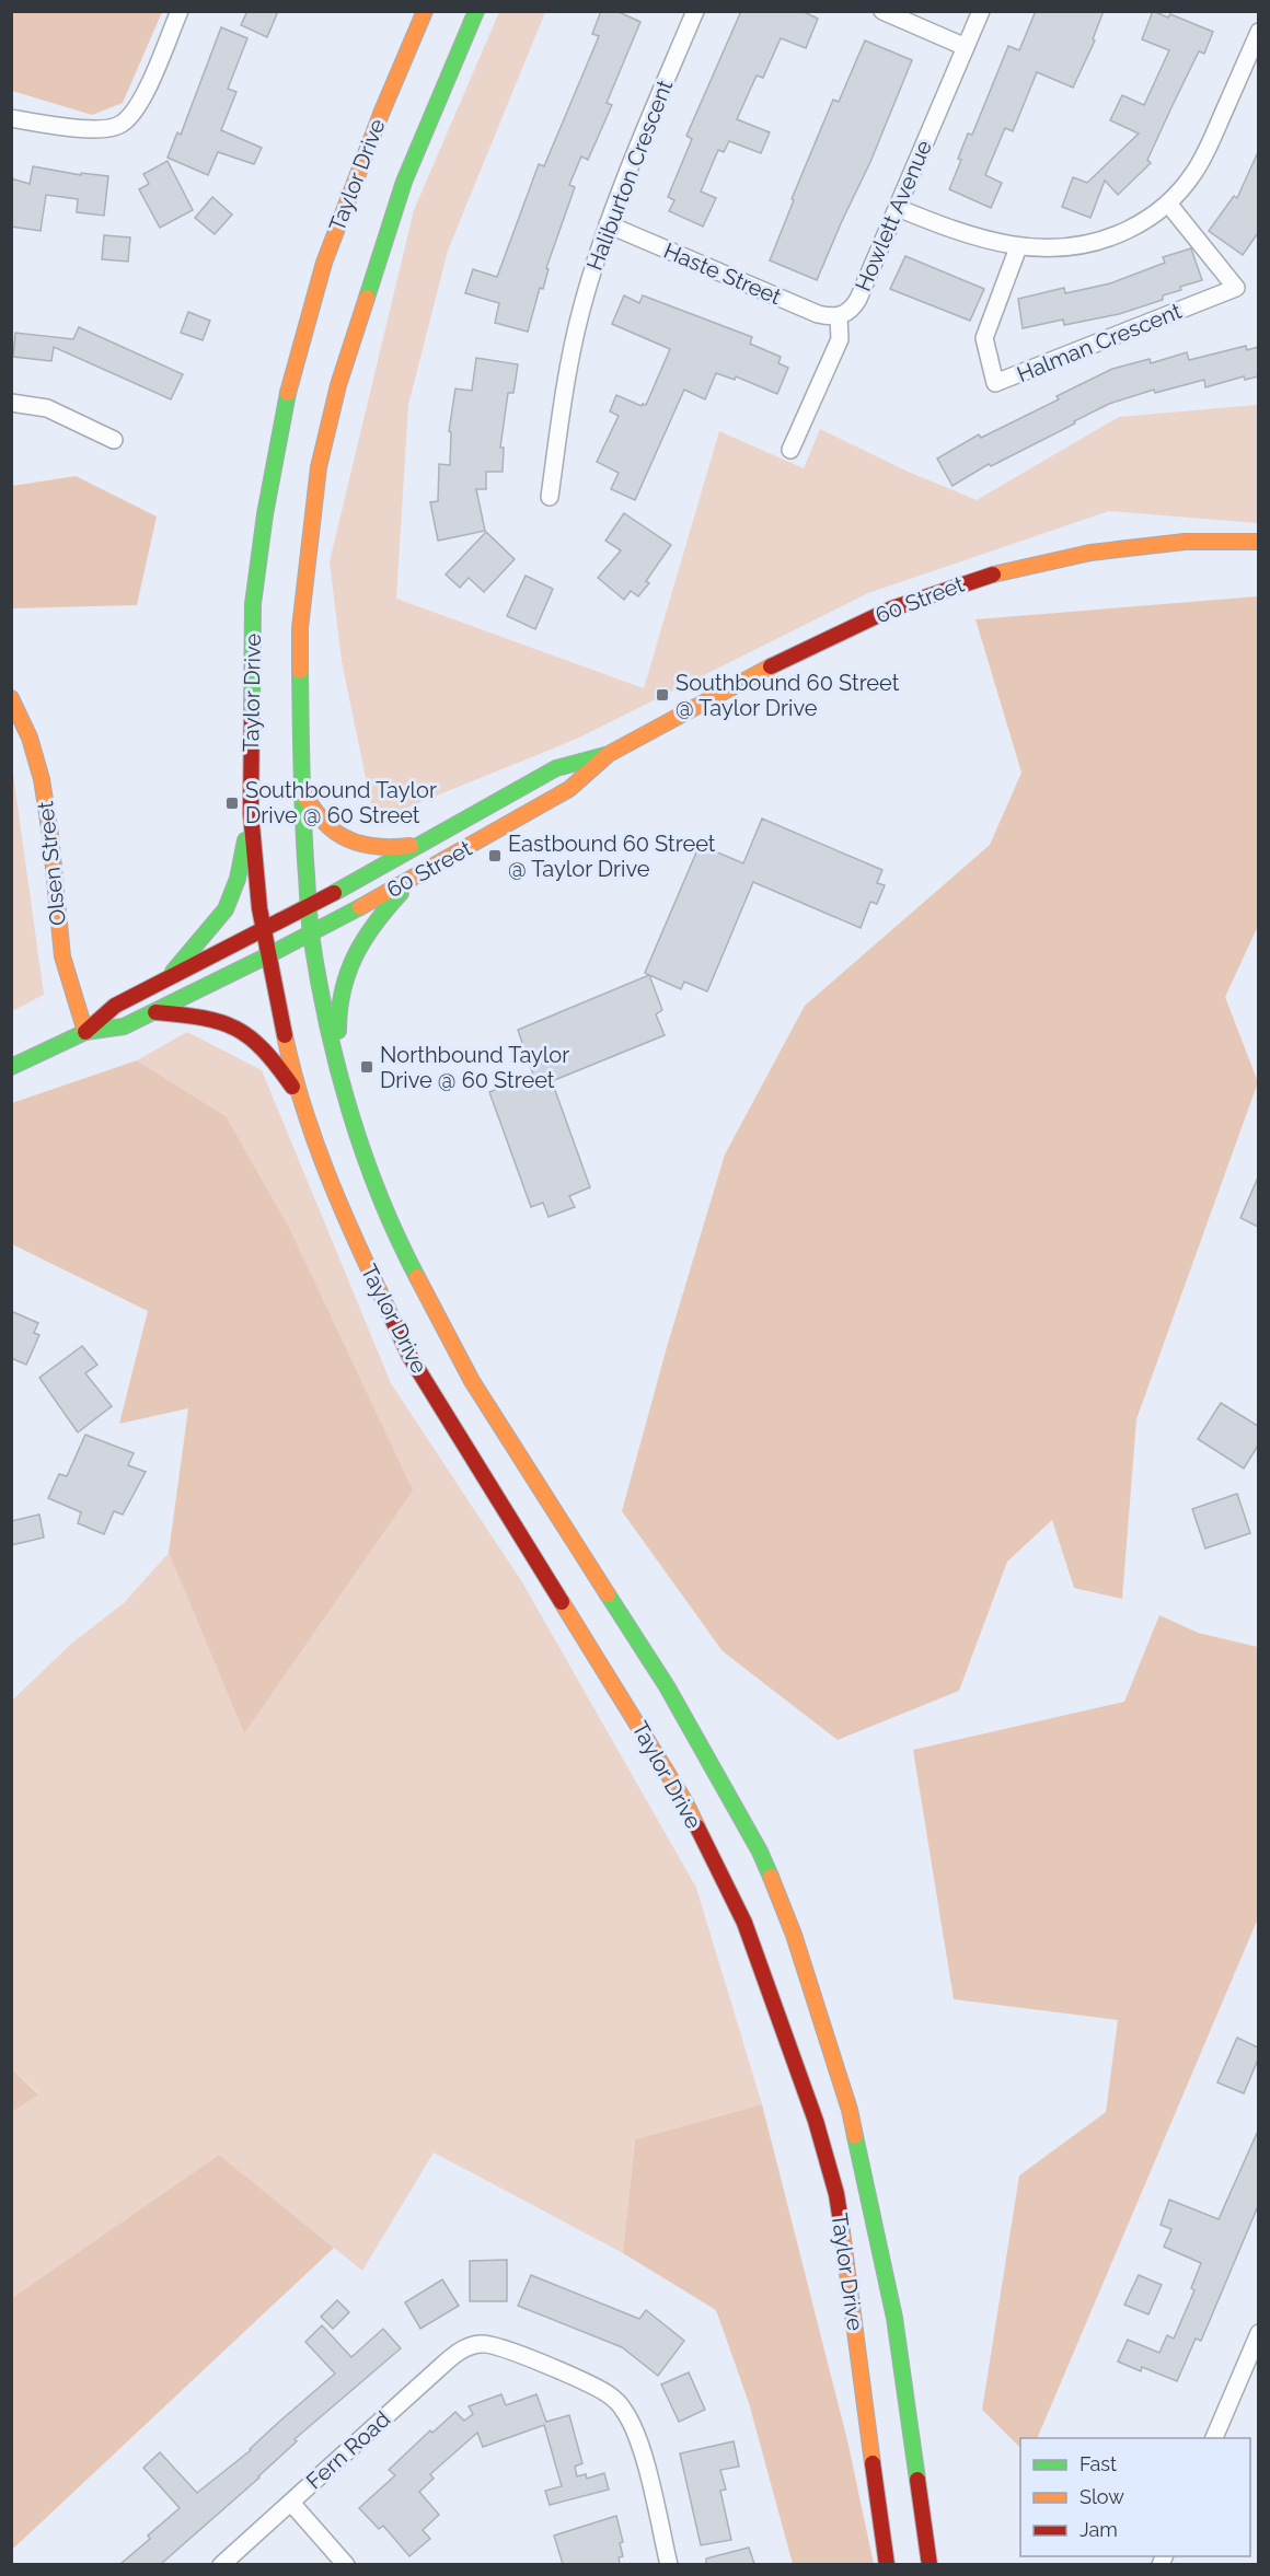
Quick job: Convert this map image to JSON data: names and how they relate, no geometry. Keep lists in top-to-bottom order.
{
  "streets": {
    "main road": ["Taylor Drive", "60 Street", "Olsen Street"],
    "street": [
      "Haliburton Crescent",
      "Howlett Avenue",
      "Haste Street",
      "Halman Crescent",
      "Fern Road"
    ]
  },
  "crossings": [
    ["Taylor Drive", "60 Street"],
    ["Haliburton Crescent", "Haste Street"],
    ["Howlett Avenue", "Haste Street"],
    ["60 Street", "Olsen Street"]
  ],
  "places": {
    "transit": [
      "Southbound 60 Street @ Taylor Drive",
      "Southbound Taylor Drive @ 60 Street",
      "Eastbound 60 Street @ Taylor Drive",
      "Northbound Taylor Drive @ 60 Street"
    ]
  },
  "legend": ["Fast", "Slow", "Jam"]
}
